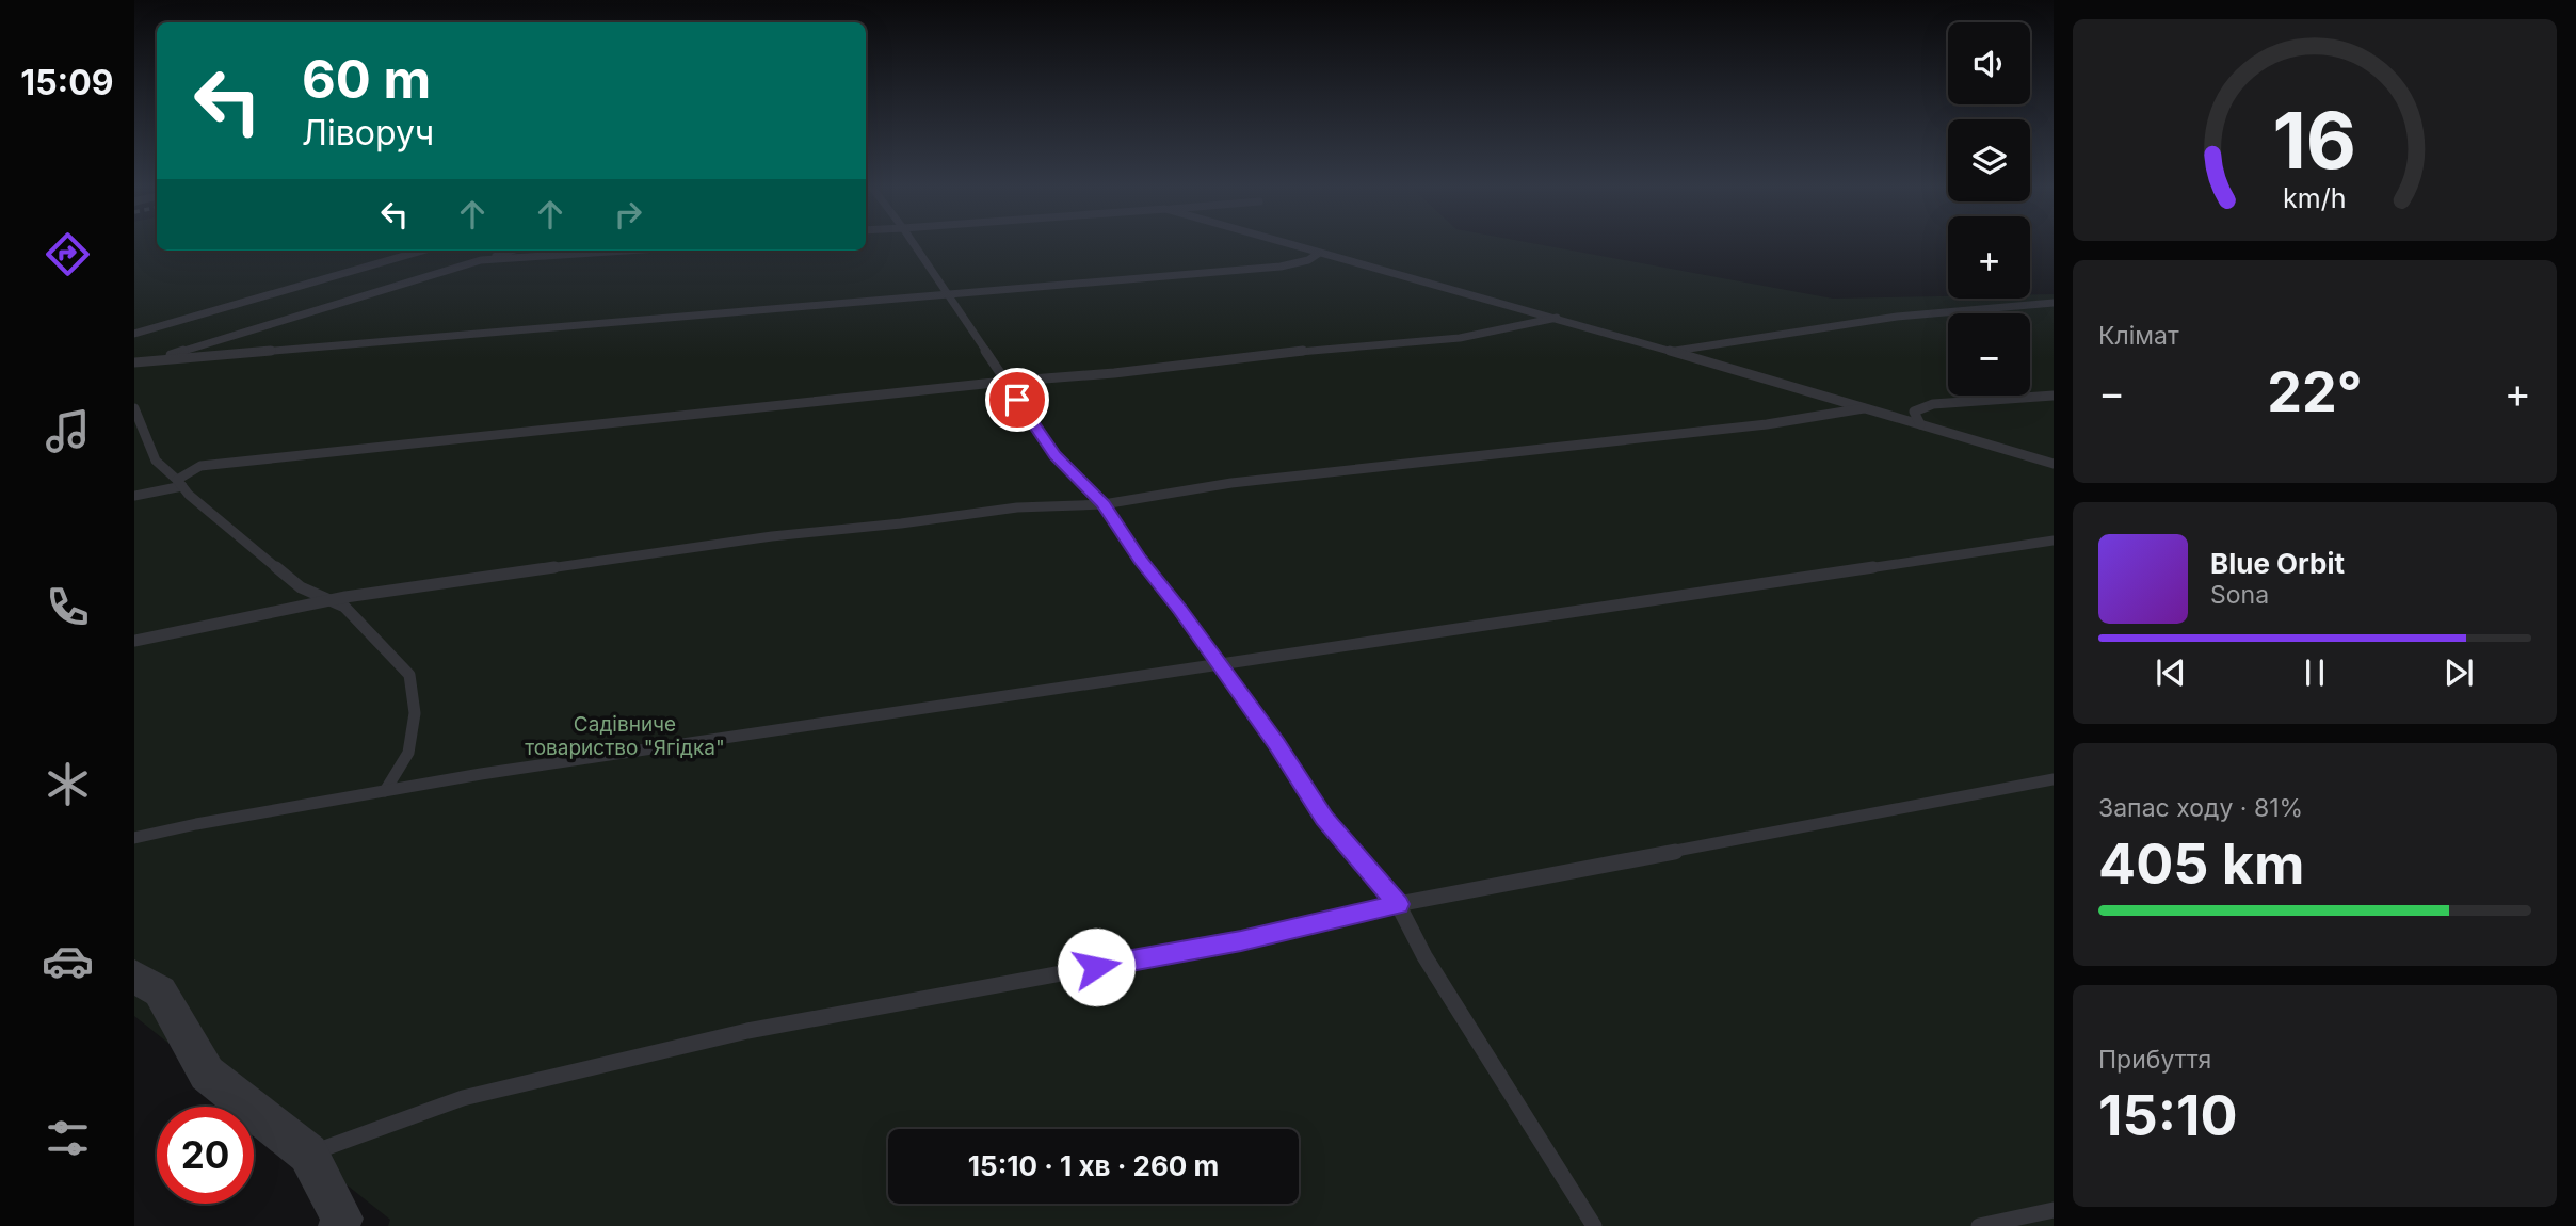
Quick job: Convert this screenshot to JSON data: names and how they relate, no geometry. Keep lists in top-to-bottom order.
{
  "parks": ["Садівниче товариство \"Ягідка\""],
  "page": {
    "tabs": "15:09",
    "map_buttons": ["+", "−"],
    "turn": ["60 m", "Ліворуч"],
    "tile": [
      "Клімат",
      ["Запас ходу · 81%", "405 km"],
      ["Прибуття", "15:10"]
    ],
    "heat": ["−", "22°", "+"],
    "song": ["Blue Orbit", "Sona"],
    "limit": "20",
    "trip": "15:10 · 1 хв · 260 m",
    "gauge": ["16", "km/h"]
  }
}
